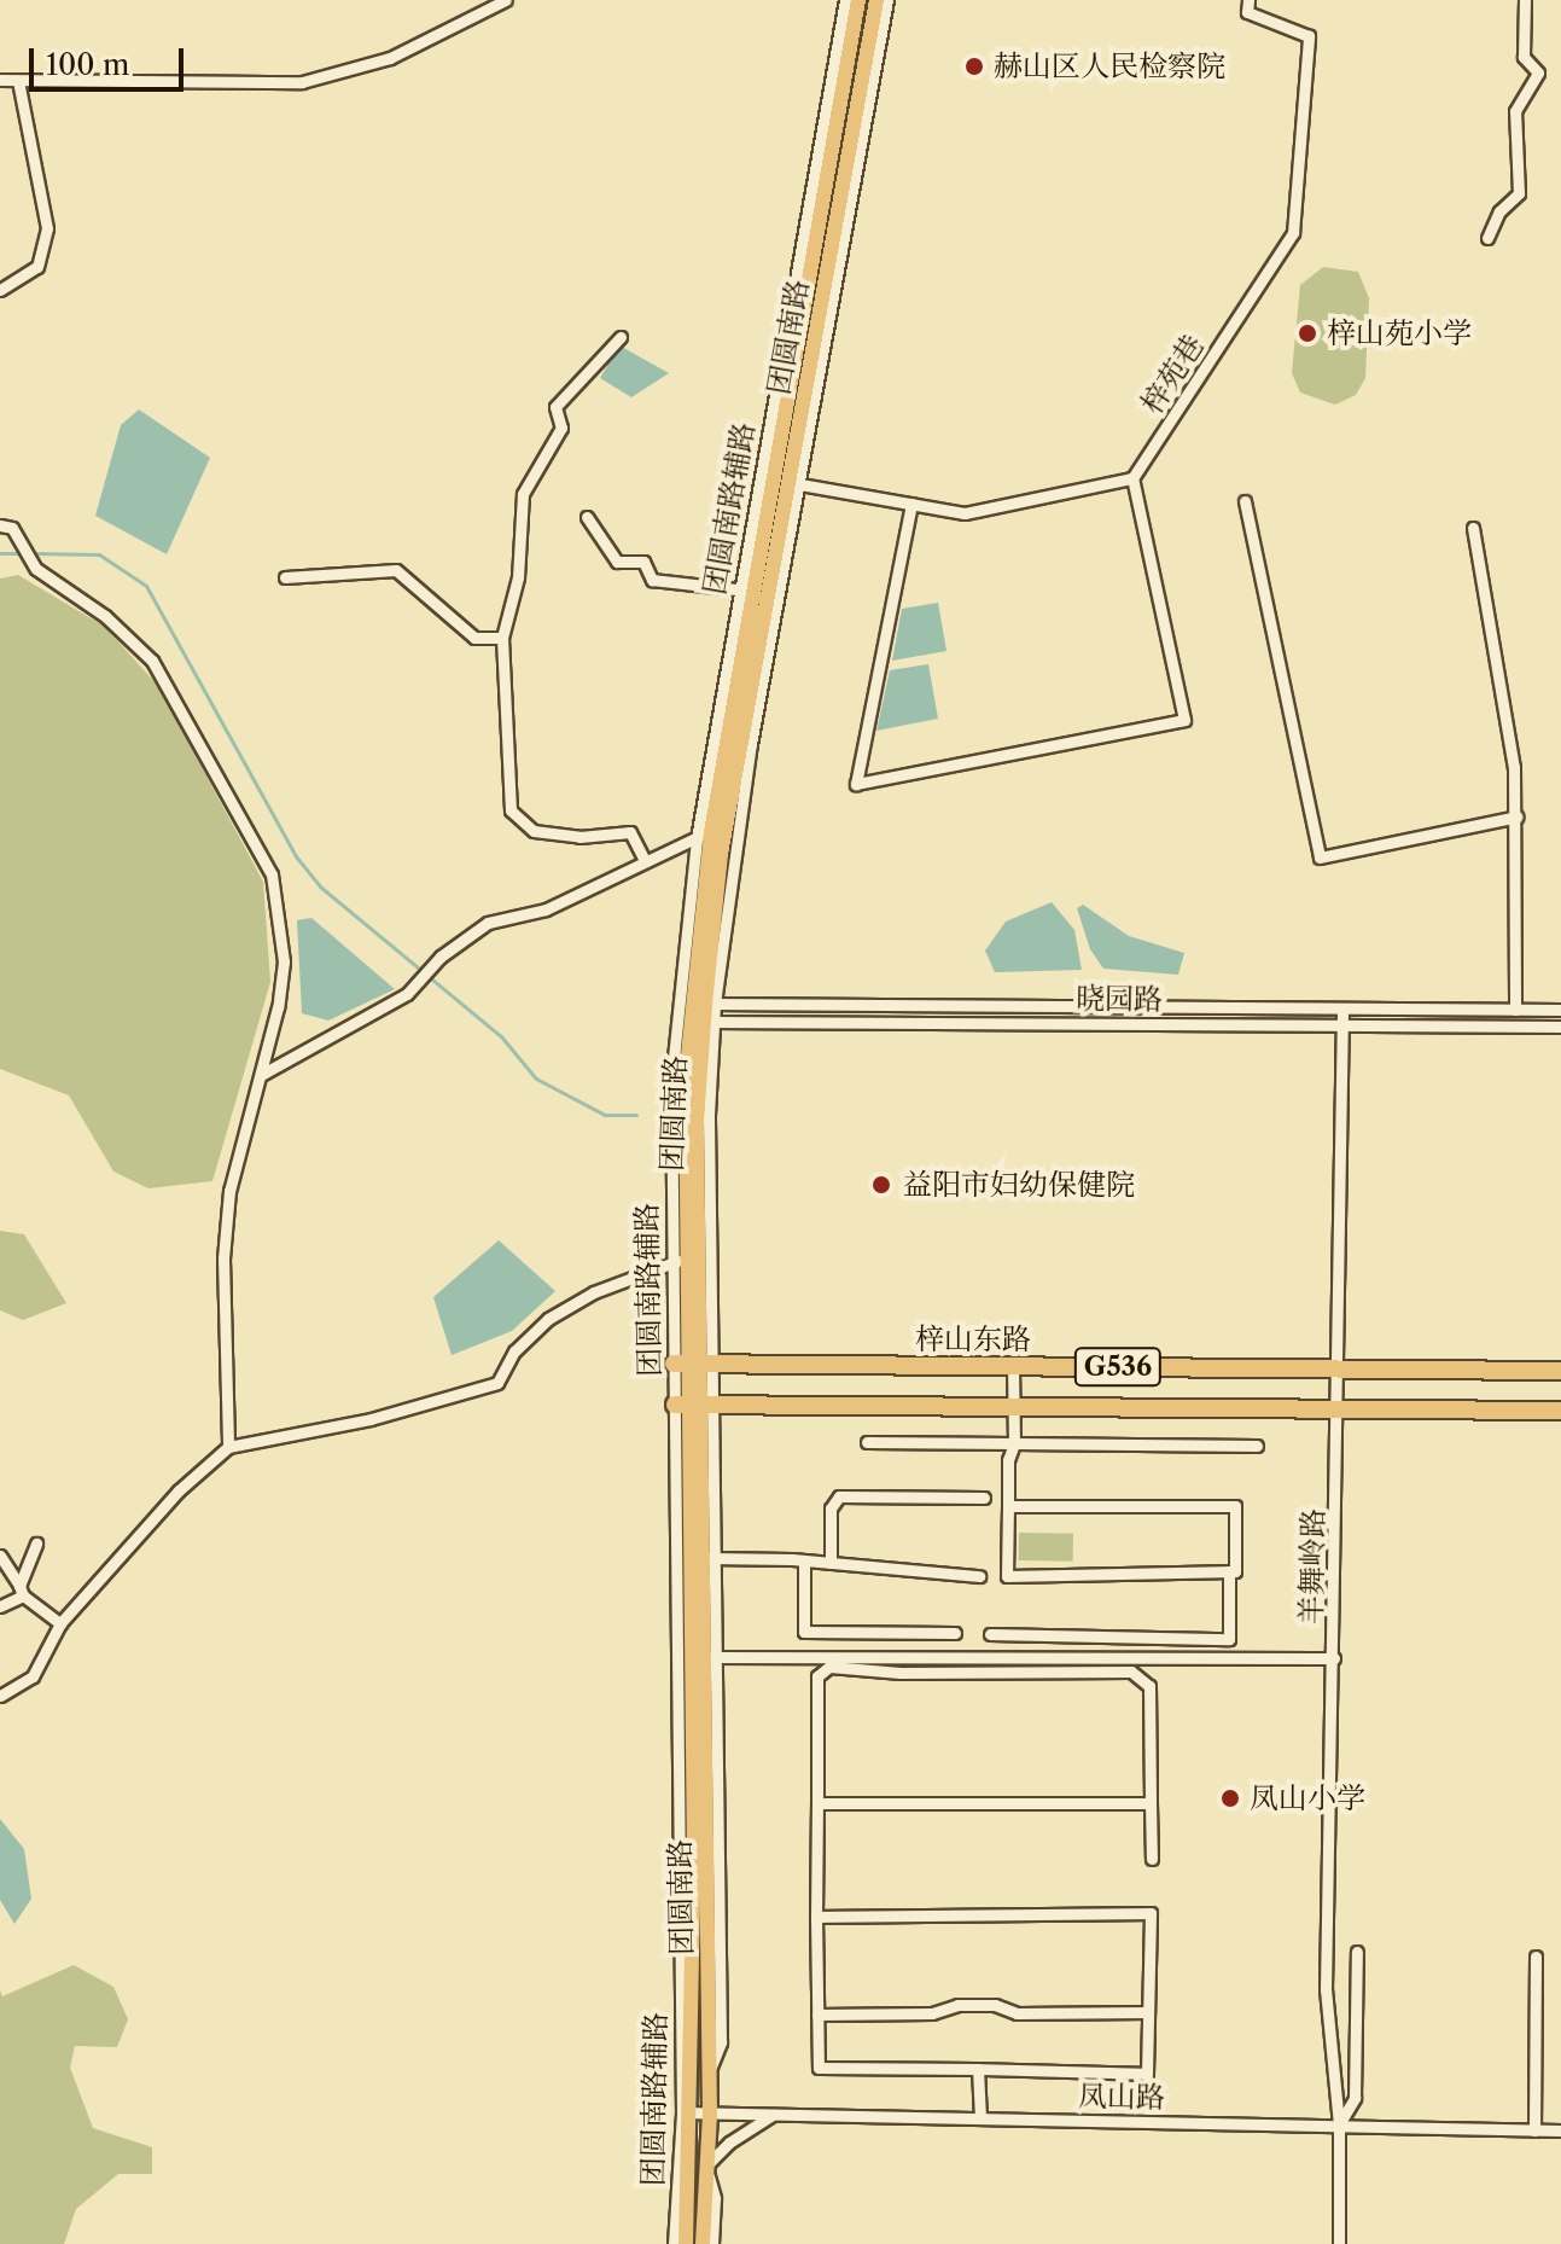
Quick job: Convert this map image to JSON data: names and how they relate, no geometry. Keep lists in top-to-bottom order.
{
  "streets": {
    "highway": ["梓山东路", "G536"],
    "main road": ["团圆南路"],
    "street": [
      "梓苑巷",
      "团圆南路辅路",
      "晓园路",
      "羊舞岭路",
      "凤山路"
    ]
  },
  "crossings": [
    ["团圆南路", "团圆南路辅路"],
    ["团圆南路", "晓园路"],
    ["团圆南路", "梓山东路"],
    ["团圆南路", "G536"],
    ["团圆南路", "凤山路"],
    ["团圆南路辅路", "晓园路"],
    ["团圆南路辅路", "梓山东路"],
    ["团圆南路辅路", "G536"],
    ["团圆南路辅路", "凤山路"],
    ["晓园路", "羊舞岭路"],
    ["梓山东路", "羊舞岭路"],
    ["G536", "羊舞岭路"],
    ["羊舞岭路", "凤山路"]
  ],
  "places": [
    "赫山区人民检察院",
    "梓山苑小学",
    "益阳市妇幼保健院",
    "凤山小学"
  ],
  "scale_bar": "100 m"
}
